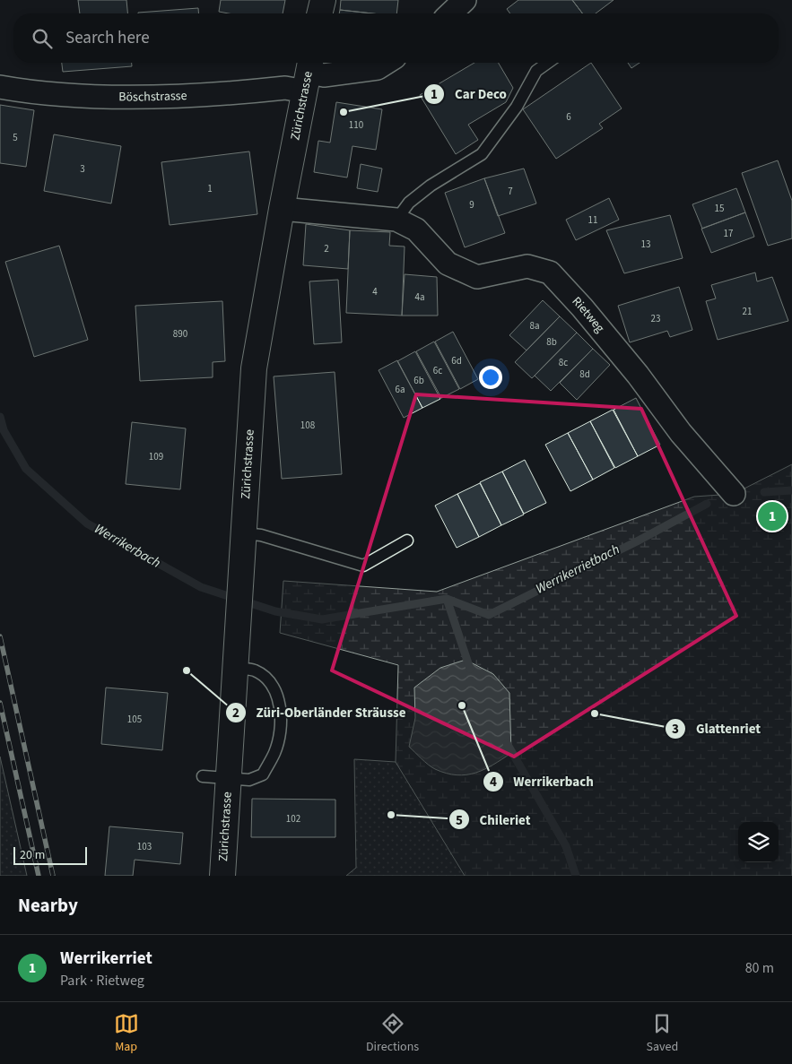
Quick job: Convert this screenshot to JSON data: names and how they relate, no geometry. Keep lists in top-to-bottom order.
{
  "streets": {
    "main road": ["Zürichstrasse"],
    "street": ["Böschstrasse", "Rietweg"]
  },
  "crossings": [
    ["Böschstrasse", "Zürichstrasse"],
    ["Zürichstrasse", "Rietweg"]
  ],
  "water": ["Werrikerbach", "Werrikerrietbach"],
  "places": [
    "Car Deco",
    "Züri-Oberländer Sträusse",
    "Werrikerbach",
    "Glattenriet",
    "Chileriet"
  ],
  "house_numbers": [
    "6",
    "110",
    "5",
    "3",
    "1",
    "7",
    "9",
    "15",
    "11",
    "17",
    "13",
    "2",
    "4",
    "4a",
    "21",
    "23",
    "8a",
    "890",
    "8b",
    "6d",
    "8c",
    "6c",
    "8d",
    "6b",
    "6a",
    "108",
    "109",
    "105",
    "102",
    "103"
  ],
  "scale_bar": "20 m",
  "page": {
    "search": "Search here",
    "pins": "1",
    "scale": "20 m",
    "heading": "Nearby",
    "list": [
      {
        "mark": "1",
        "name": "Werrikerriet",
        "note": "Park · Rietweg",
        "value": "80 m"
      }
    ],
    "nav": ["Map", "Directions", "Saved"]
  }
}
